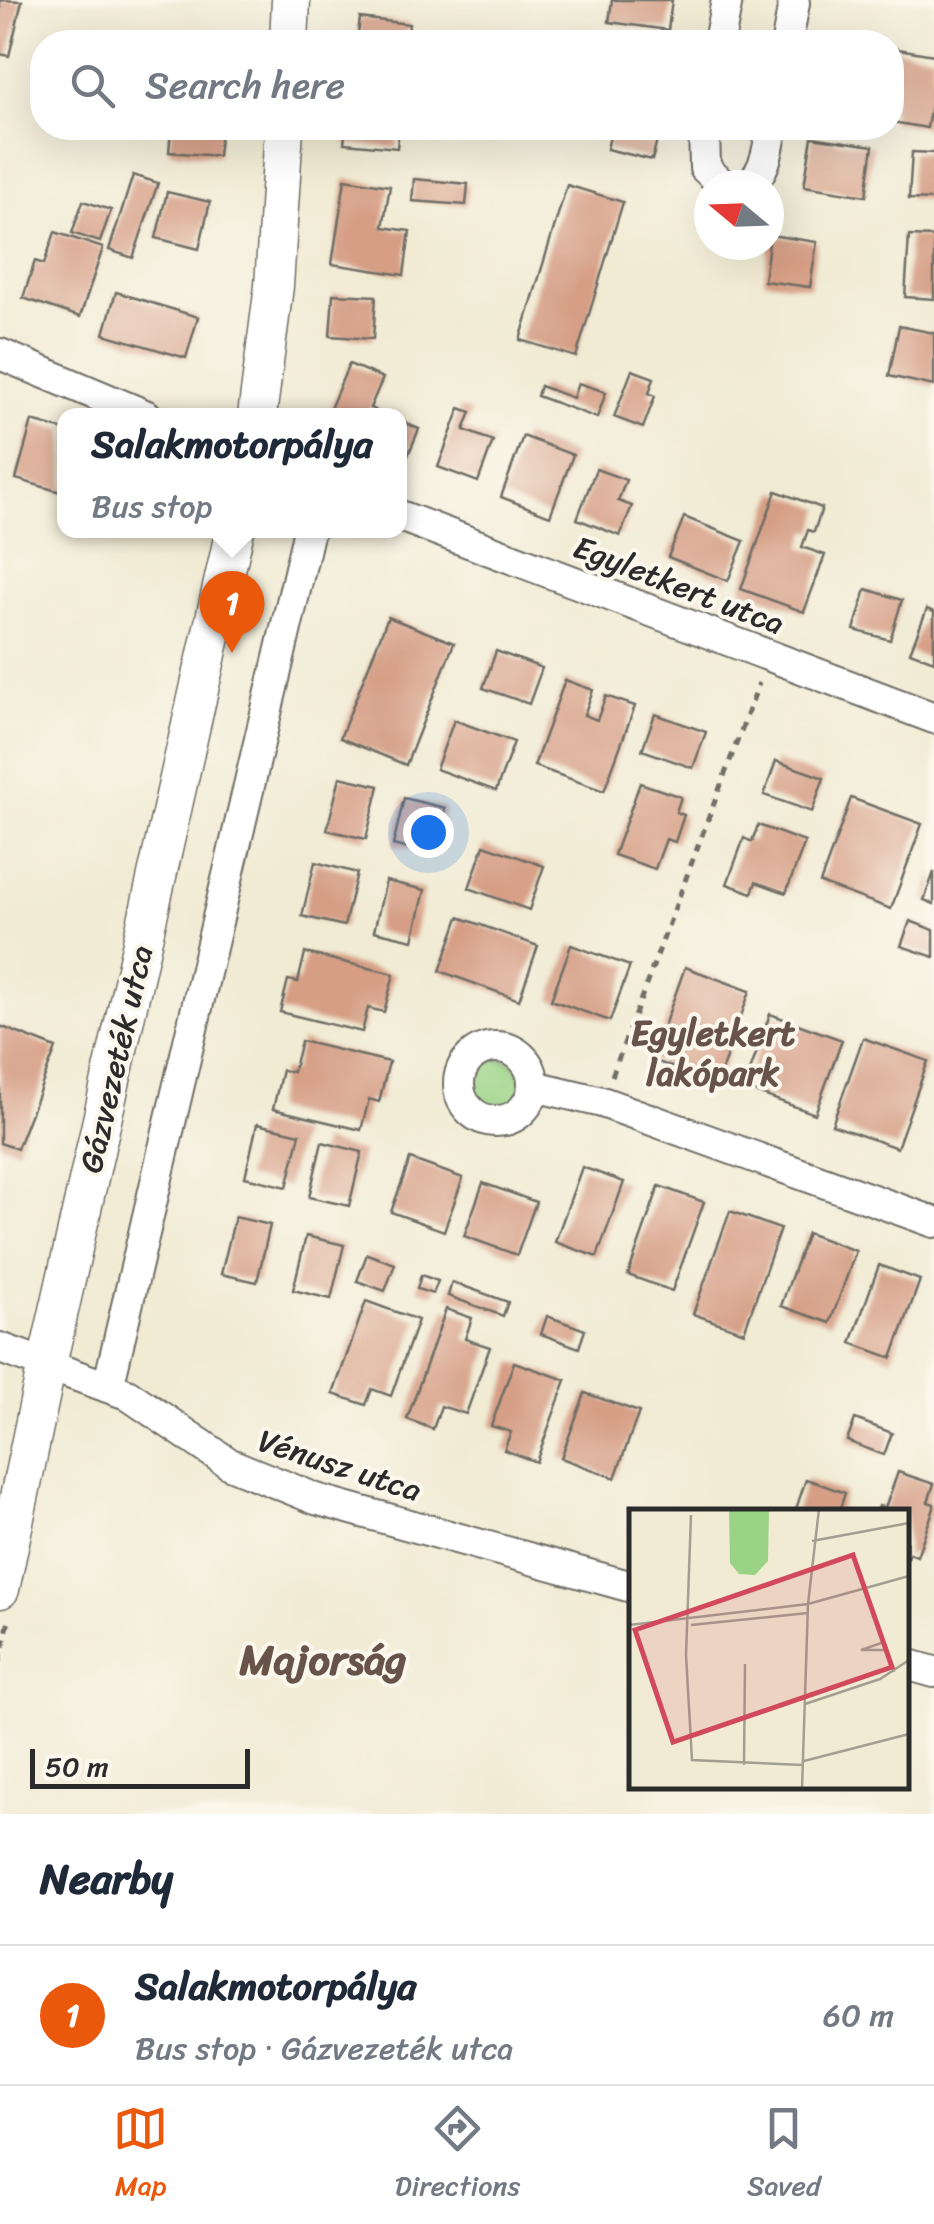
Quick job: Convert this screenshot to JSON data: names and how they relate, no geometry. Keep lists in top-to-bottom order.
{
  "streets": {
    "street": ["Egyletkert utca", "Gázvezeték utca", "Vénusz utca"]
  },
  "crossings": [
    ["Gázvezeték utca", "Vénusz utca"]
  ],
  "districts": ["Egyletkert lakópark", "Majorság"],
  "scale_bar": "50 m",
  "north": "left",
  "page": {
    "search": "Search here",
    "popup": ["Salakmotorpálya", "Bus stop"],
    "pins": "1",
    "scale": "50 m",
    "heading": "Nearby",
    "list": [
      {
        "mark": "1",
        "name": "Salakmotorpálya",
        "note": "Bus stop · Gázvezeték utca",
        "value": "60 m"
      }
    ],
    "nav": ["Map", "Directions", "Saved"]
  }
}
